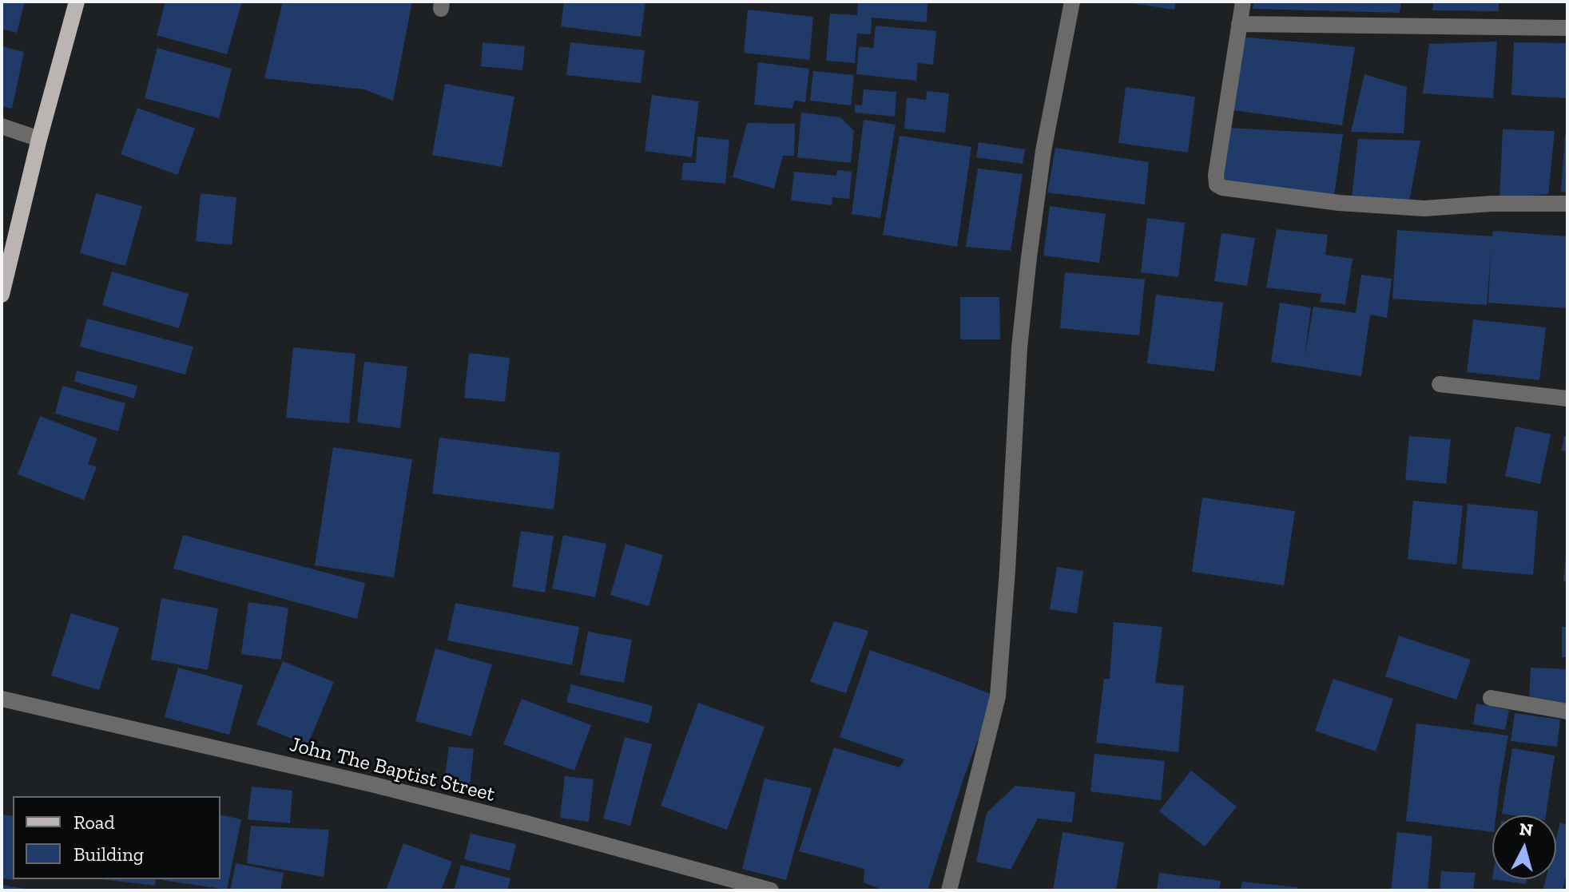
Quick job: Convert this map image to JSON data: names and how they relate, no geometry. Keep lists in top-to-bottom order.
{
  "streets": {
    "street": ["John The Baptist Street"]
  },
  "legend": ["Road", "Building"],
  "north": "top"
}
